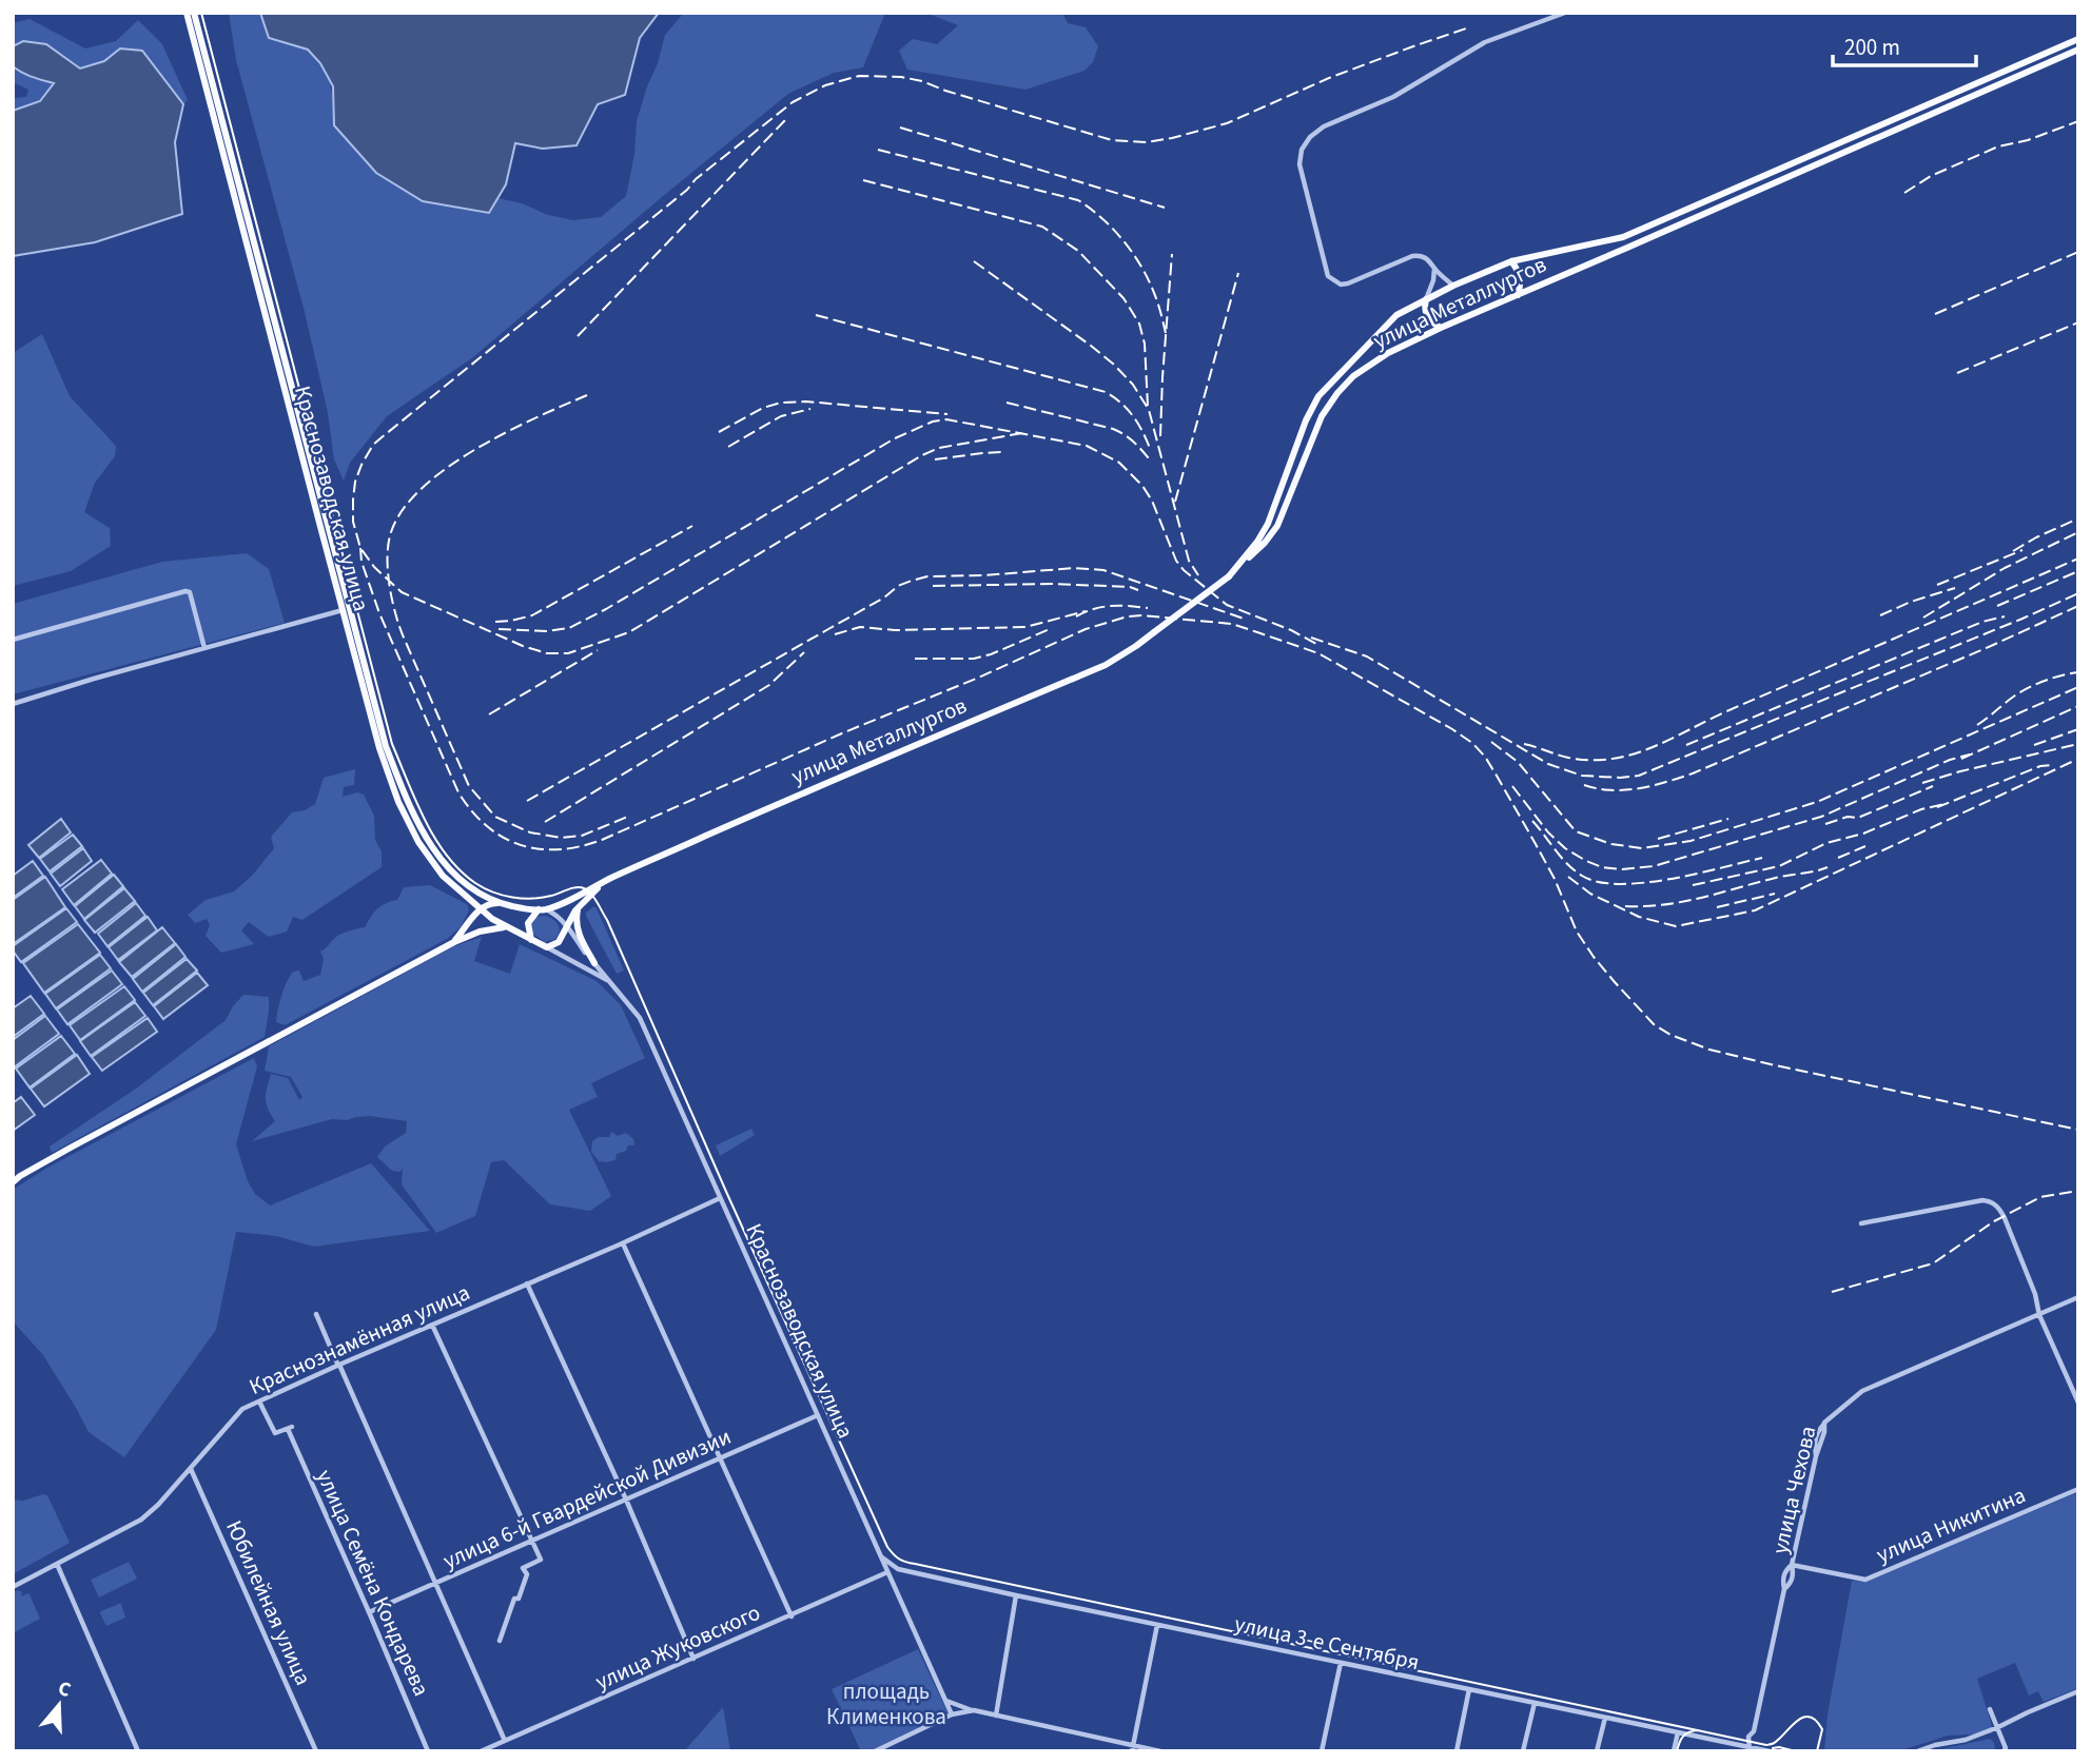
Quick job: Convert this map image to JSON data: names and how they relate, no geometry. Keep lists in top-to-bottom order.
{
  "streets": {
    "main road": ["улица Металлургов", "Краснозаводская улица"],
    "street": [
      "Краснознамённая улица",
      "улица Чехова",
      "улица 6-й Гвардейской Дивизии",
      "улица Никитина",
      "улица Семёна Кондарева",
      "Юбилейная улица",
      "улица 3-е Сентября",
      "улица Жуковского"
    ]
  },
  "crossings": [
    ["Краснозаводская улица", "Краснознамённая улица"],
    ["Краснозаводская улица", "улица 6-й Гвардейской Дивизии"],
    ["Краснозаводская улица", "улица 3-е Сентября"],
    ["Краснозаводская улица", "улица Жуковского"],
    ["Краснознамённая улица", "улица Семёна Кондарева"],
    ["Краснознамённая улица", "Юбилейная улица"],
    ["улица Чехова", "улица Никитина"],
    ["улица Чехова", "улица 3-е Сентября"],
    ["улица 6-й Гвардейской Дивизии", "улица Семёна Кондарева"]
  ],
  "parks": ["площадь Клименкова"],
  "scale_bar": "200 m",
  "north": "top"
}
